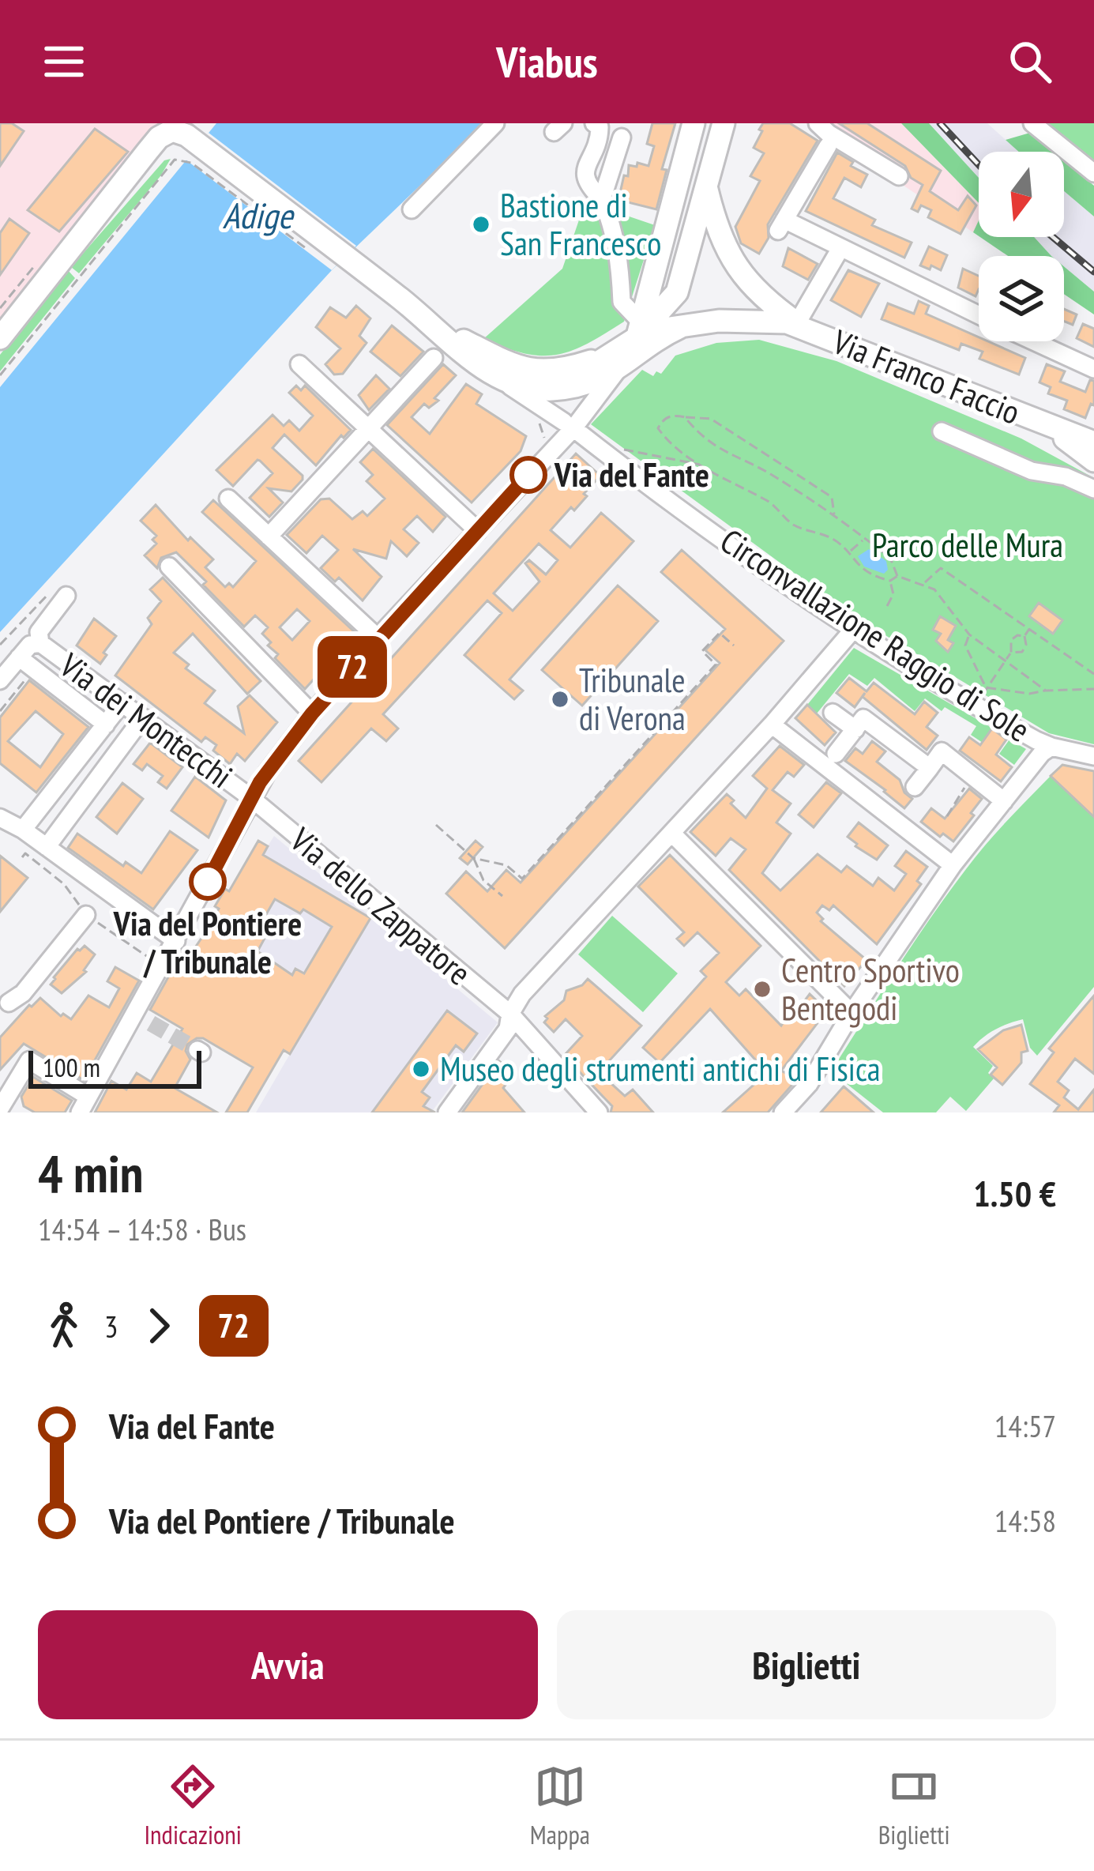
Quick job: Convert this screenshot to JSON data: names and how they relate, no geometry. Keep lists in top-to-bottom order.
{
  "streets": {
    "main road": ["Via Franco Faccio"],
    "street": ["Circonvallazione Raggio di Sole", "Via dei Montecchi", "Via dello Zappatore"]
  },
  "crossings": [
    ["Via dei Montecchi", "Via dello Zappatore"]
  ],
  "water": ["Adige"],
  "parks": ["Parco delle Mura"],
  "places": [
    "Bastione di San Francesco",
    "Via del Fante",
    "Tribunale di Verona",
    "Via del Pontiere / Tribunale",
    "Centro Sportivo Bentegodi",
    "Museo degli strumenti antichi di Fisica"
  ],
  "lines": ["bus line 72"],
  "scale_bar": "100 m",
  "north": "bottom",
  "page": {
    "header": "Viabus",
    "on_map": "72",
    "scale": "100 m",
    "heading": ["4 min", "14:54 – 14:58 · Bus", "1.50 €"],
    "legs": ["3", "72"],
    "list": [
      {
        "name": "Via del Fante",
        "value": "14:57"
      },
      {
        "name": "Via del Pontiere / Tribunale",
        "value": "14:58"
      }
    ],
    "buttons": ["Avvia", "Biglietti"],
    "tabs": ["Indicazioni", "Mappa", "Biglietti"]
  }
}
